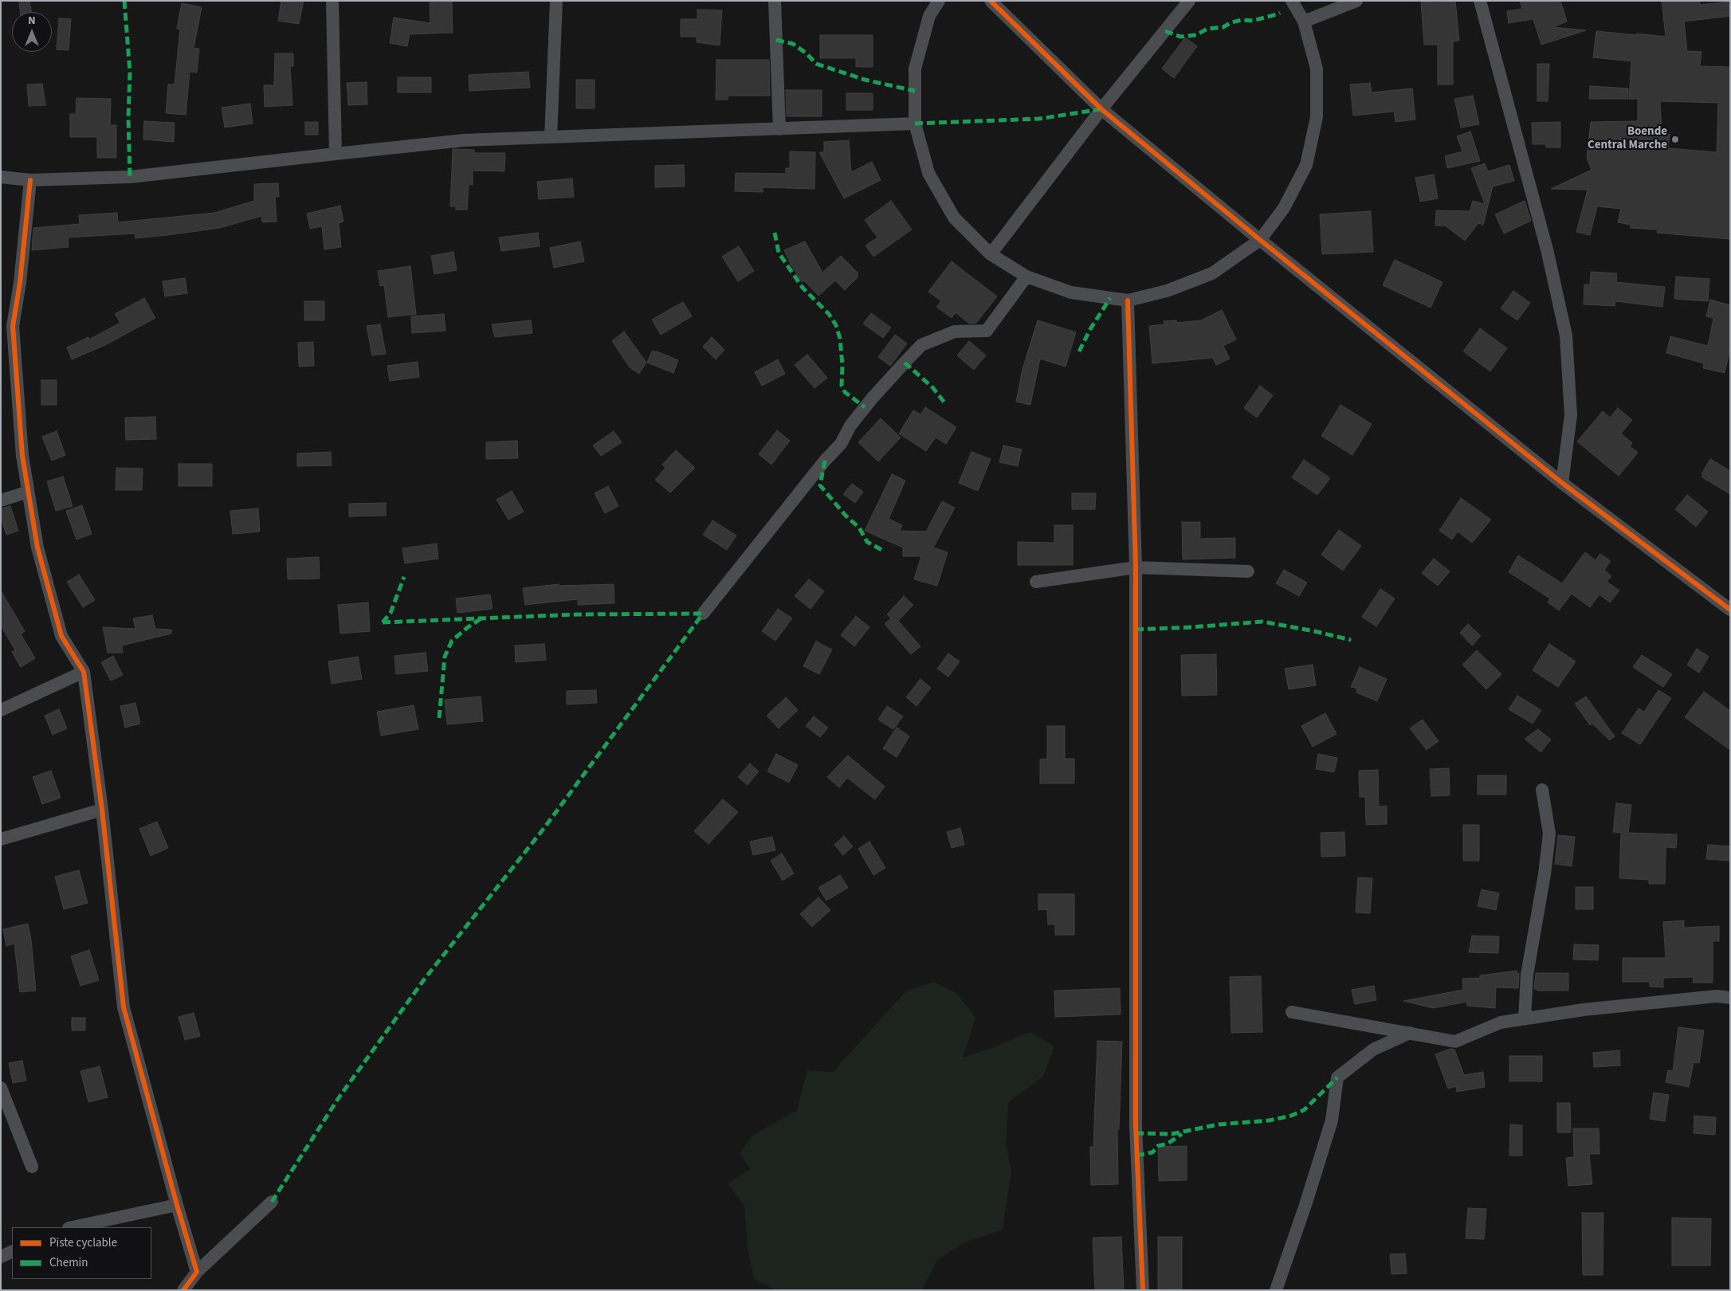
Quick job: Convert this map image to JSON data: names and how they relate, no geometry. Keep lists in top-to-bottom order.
{
  "places": ["Boende Central Marche"],
  "legend": ["Piste cyclable", "Chemin"],
  "north": "top"
}
